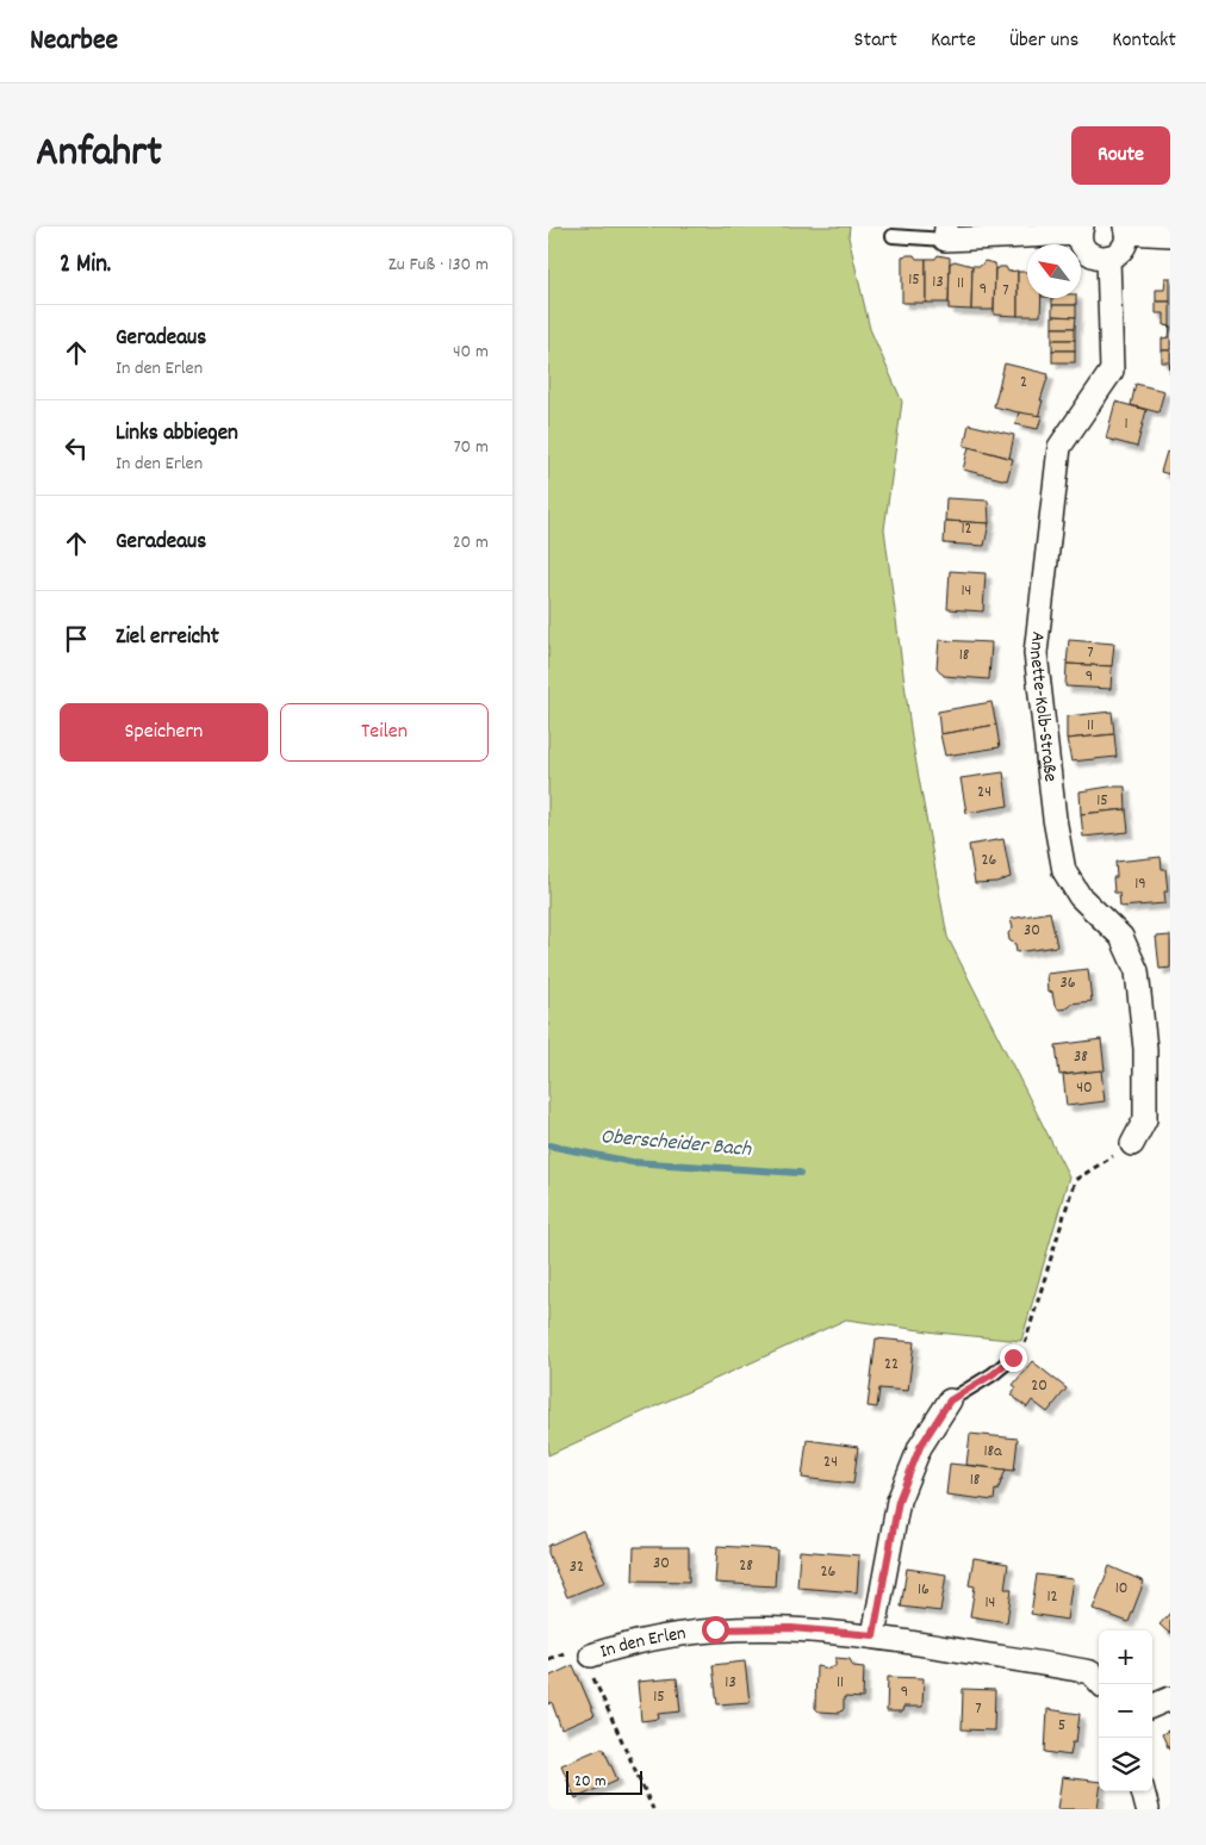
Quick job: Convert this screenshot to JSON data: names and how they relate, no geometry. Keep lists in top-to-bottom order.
{
  "streets": {
    "street": ["Annette-Kolb-Straße", "In den Erlen"]
  },
  "water": ["Oberscheider Bach"],
  "house_numbers": [
    "15",
    "13",
    "11",
    "9",
    "7",
    "2",
    "1",
    "12",
    "14",
    "7",
    "18",
    "9",
    "11",
    "24",
    "15",
    "26",
    "19",
    "30",
    "36",
    "38",
    "40",
    "22",
    "20",
    "18a",
    "24",
    "18",
    "30",
    "28",
    "32",
    "26",
    "10",
    "16",
    "12",
    "14",
    "13",
    "11",
    "9",
    "15",
    "7",
    "5"
  ],
  "scale_bar": "20 m",
  "north": "top left",
  "page": {
    "header": "Nearbee",
    "nav": [
      "Start",
      "Karte",
      "Über uns",
      "Kontakt"
    ],
    "title": "Anfahrt",
    "buttons": [
      "Route",
      ["Speichern", "Teilen"]
    ],
    "heading": ["2 Min.", "Zu Fuß · 130 m"],
    "list": [
      ["Geradeaus", "In den Erlen", "40 m"],
      ["Links abbiegen", "In den Erlen", "70 m"],
      ["Geradeaus", "20 m"],
      "Ziel erreicht"
    ],
    "map_buttons": ["+", "−"],
    "scale": "20 m"
  }
}
